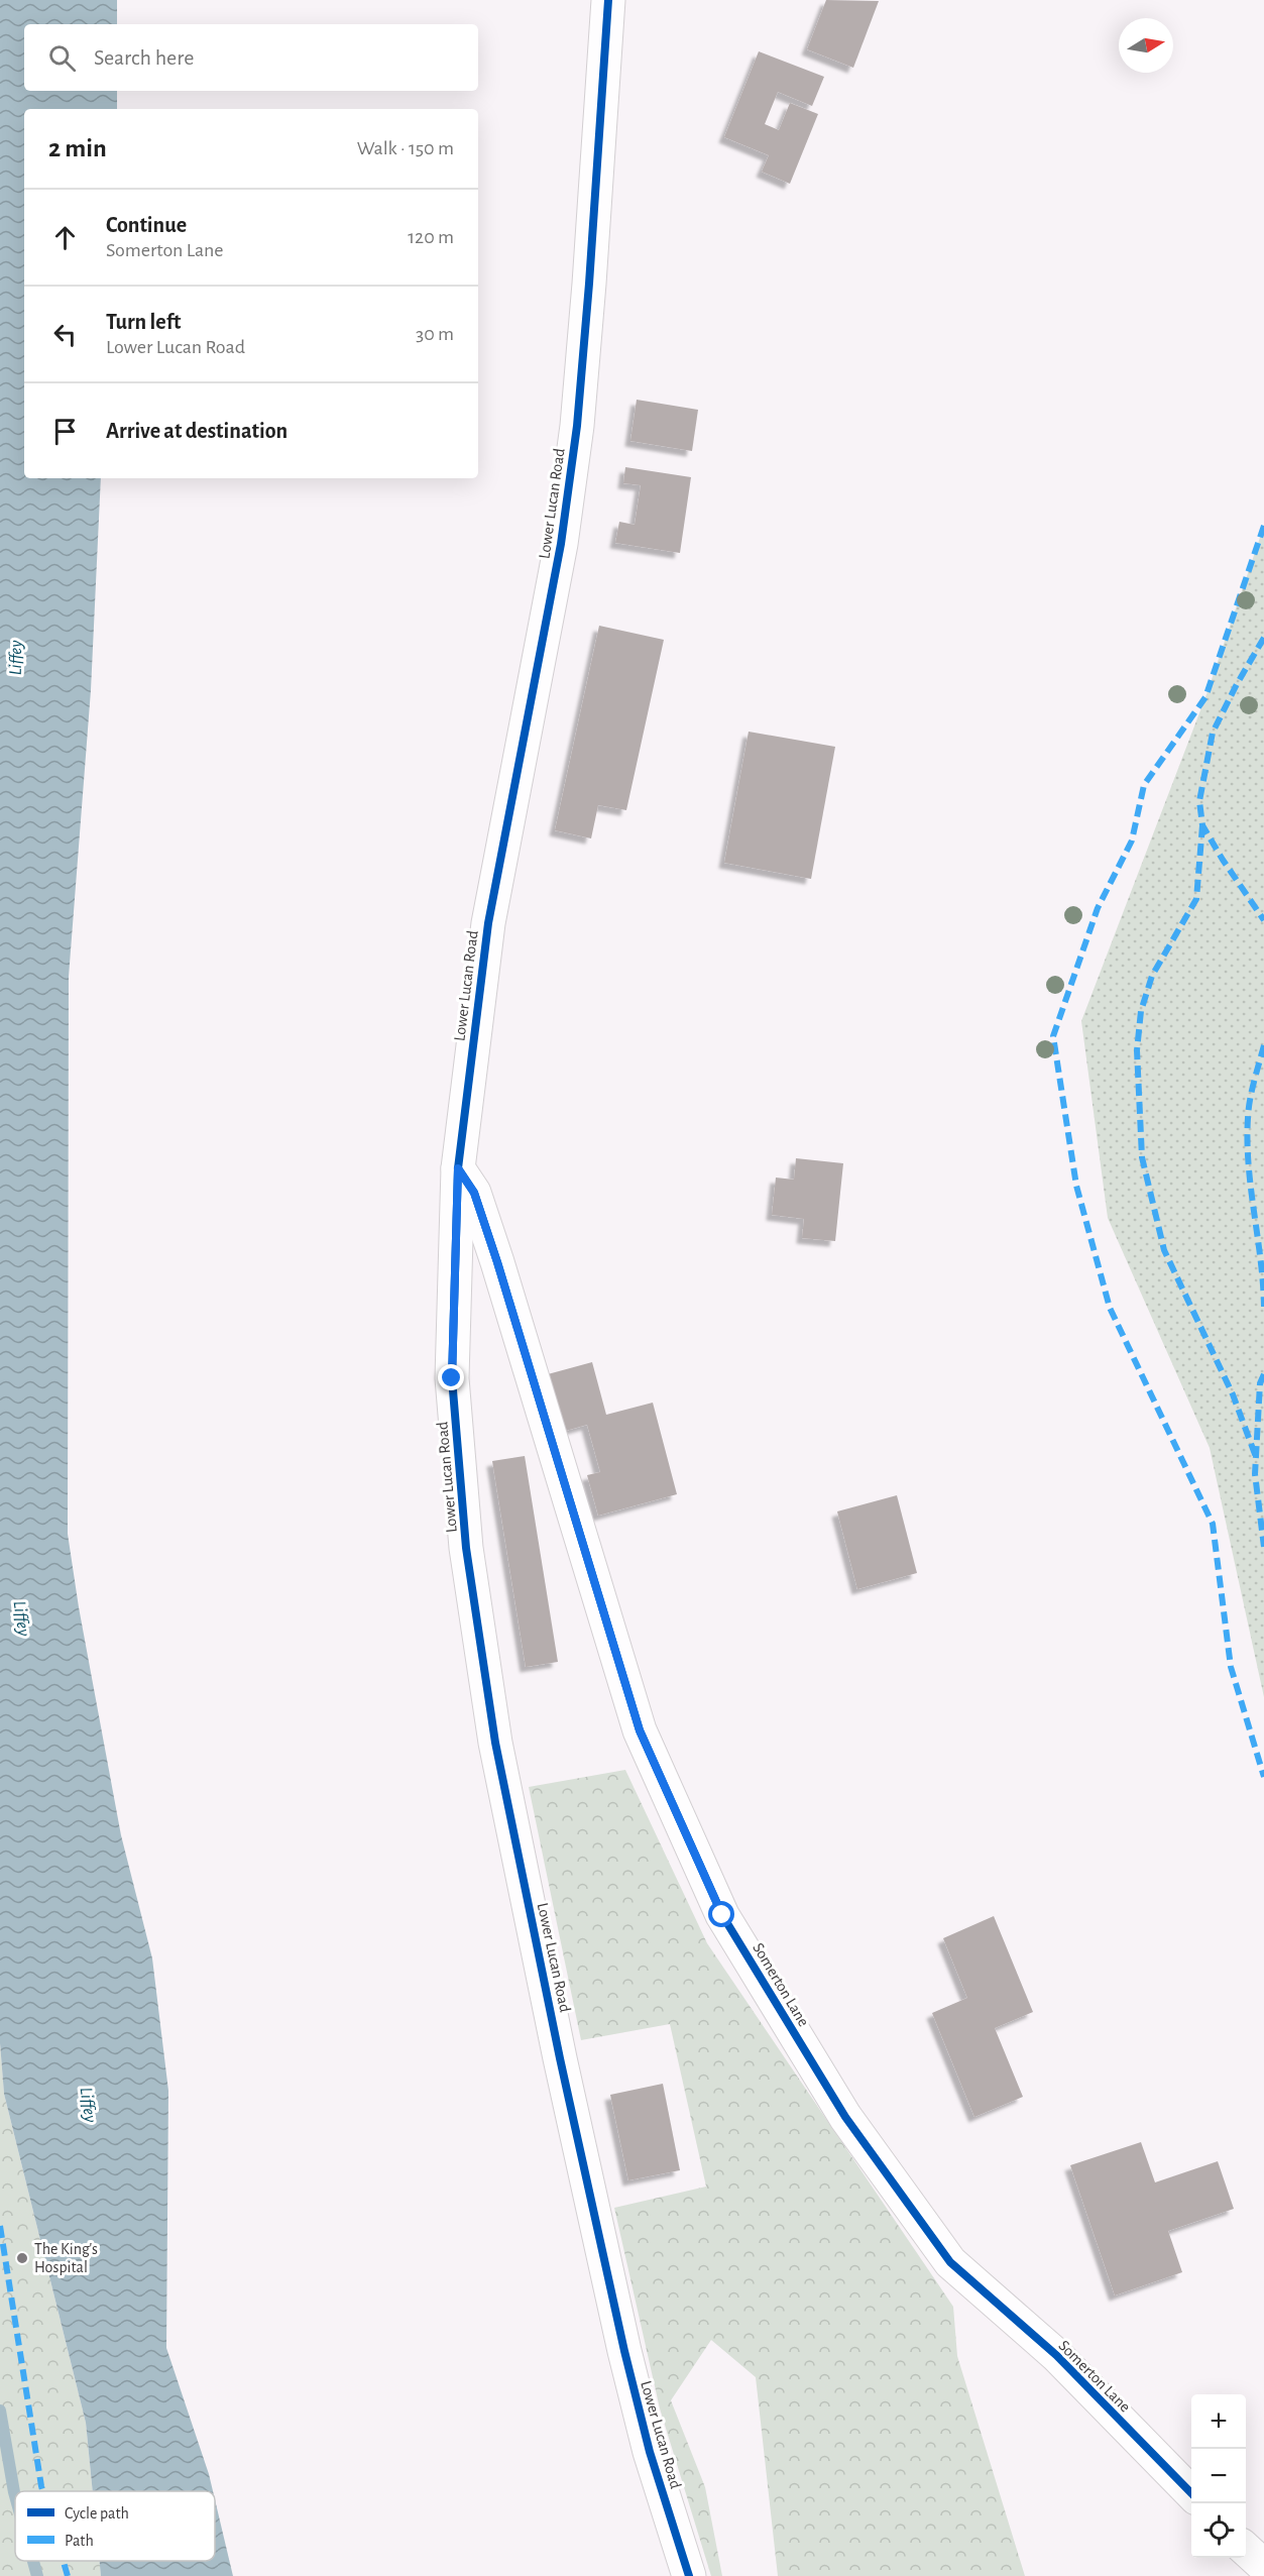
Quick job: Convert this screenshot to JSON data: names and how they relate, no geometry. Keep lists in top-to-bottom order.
{
  "streets": {
    "street": ["Lower Lucan Road", "Somerton Lane"]
  },
  "crossings": [
    ["Lower Lucan Road", "Somerton Lane"]
  ],
  "water": ["Liffey"],
  "places": ["The King's Hospital"],
  "legend": ["Cycle path", "Path"],
  "north": "right",
  "page": {
    "search": "Search here",
    "heading": ["2 min", "Walk · 150 m"],
    "list": [
      ["Continue", "Somerton Lane", "120 m"],
      ["Turn left", "Lower Lucan Road", "30 m"],
      "Arrive at destination"
    ],
    "map_buttons": ["+", "−"]
  }
}
